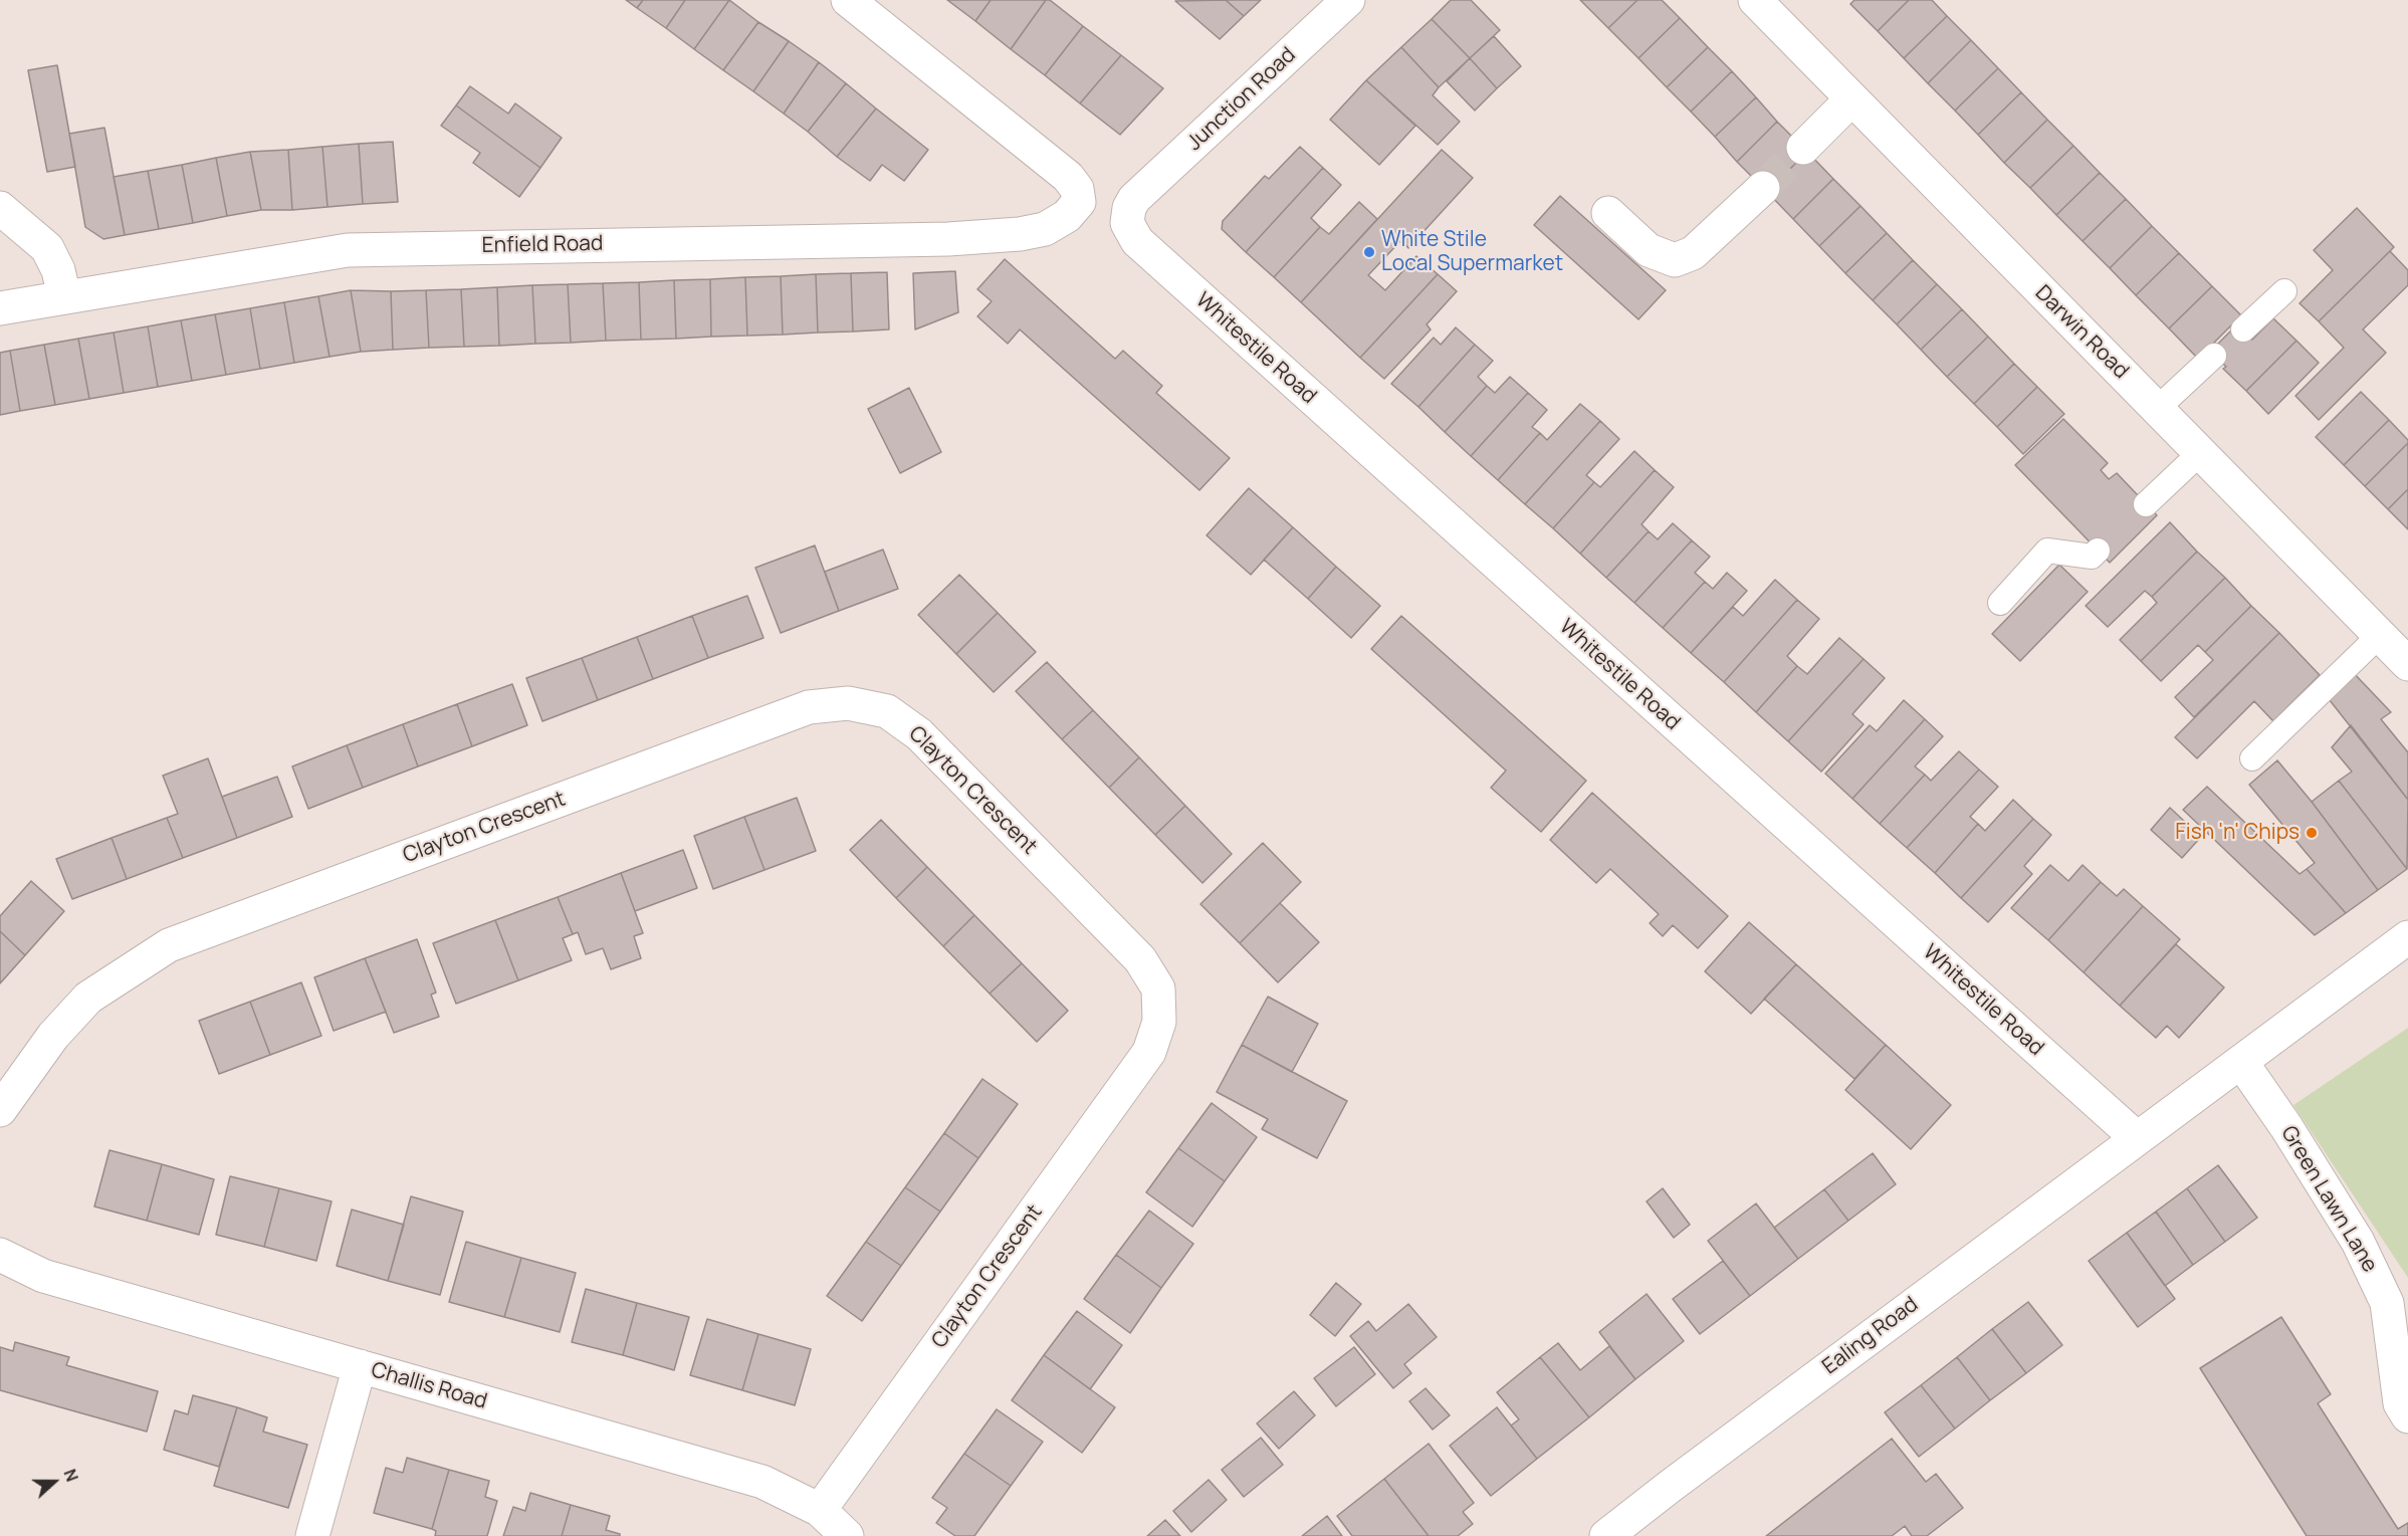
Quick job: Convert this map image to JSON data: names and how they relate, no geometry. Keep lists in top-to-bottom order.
{
  "streets": {
    "street": [
      "Junction Road",
      "Enfield Road",
      "Darwin Road",
      "Whitestile Road",
      "Clayton Crescent",
      "Green Lawn Lane",
      "Ealing Road",
      "Challis Road"
    ]
  },
  "crossings": [
    ["Junction Road", "Whitestile Road"],
    ["Whitestile Road", "Ealing Road"],
    ["Clayton Crescent", "Challis Road"],
    ["Green Lawn Lane", "Ealing Road"]
  ],
  "places": ["White Stile Local Supermarket", "Fish 'n' Chips"],
  "north": "right"
}
